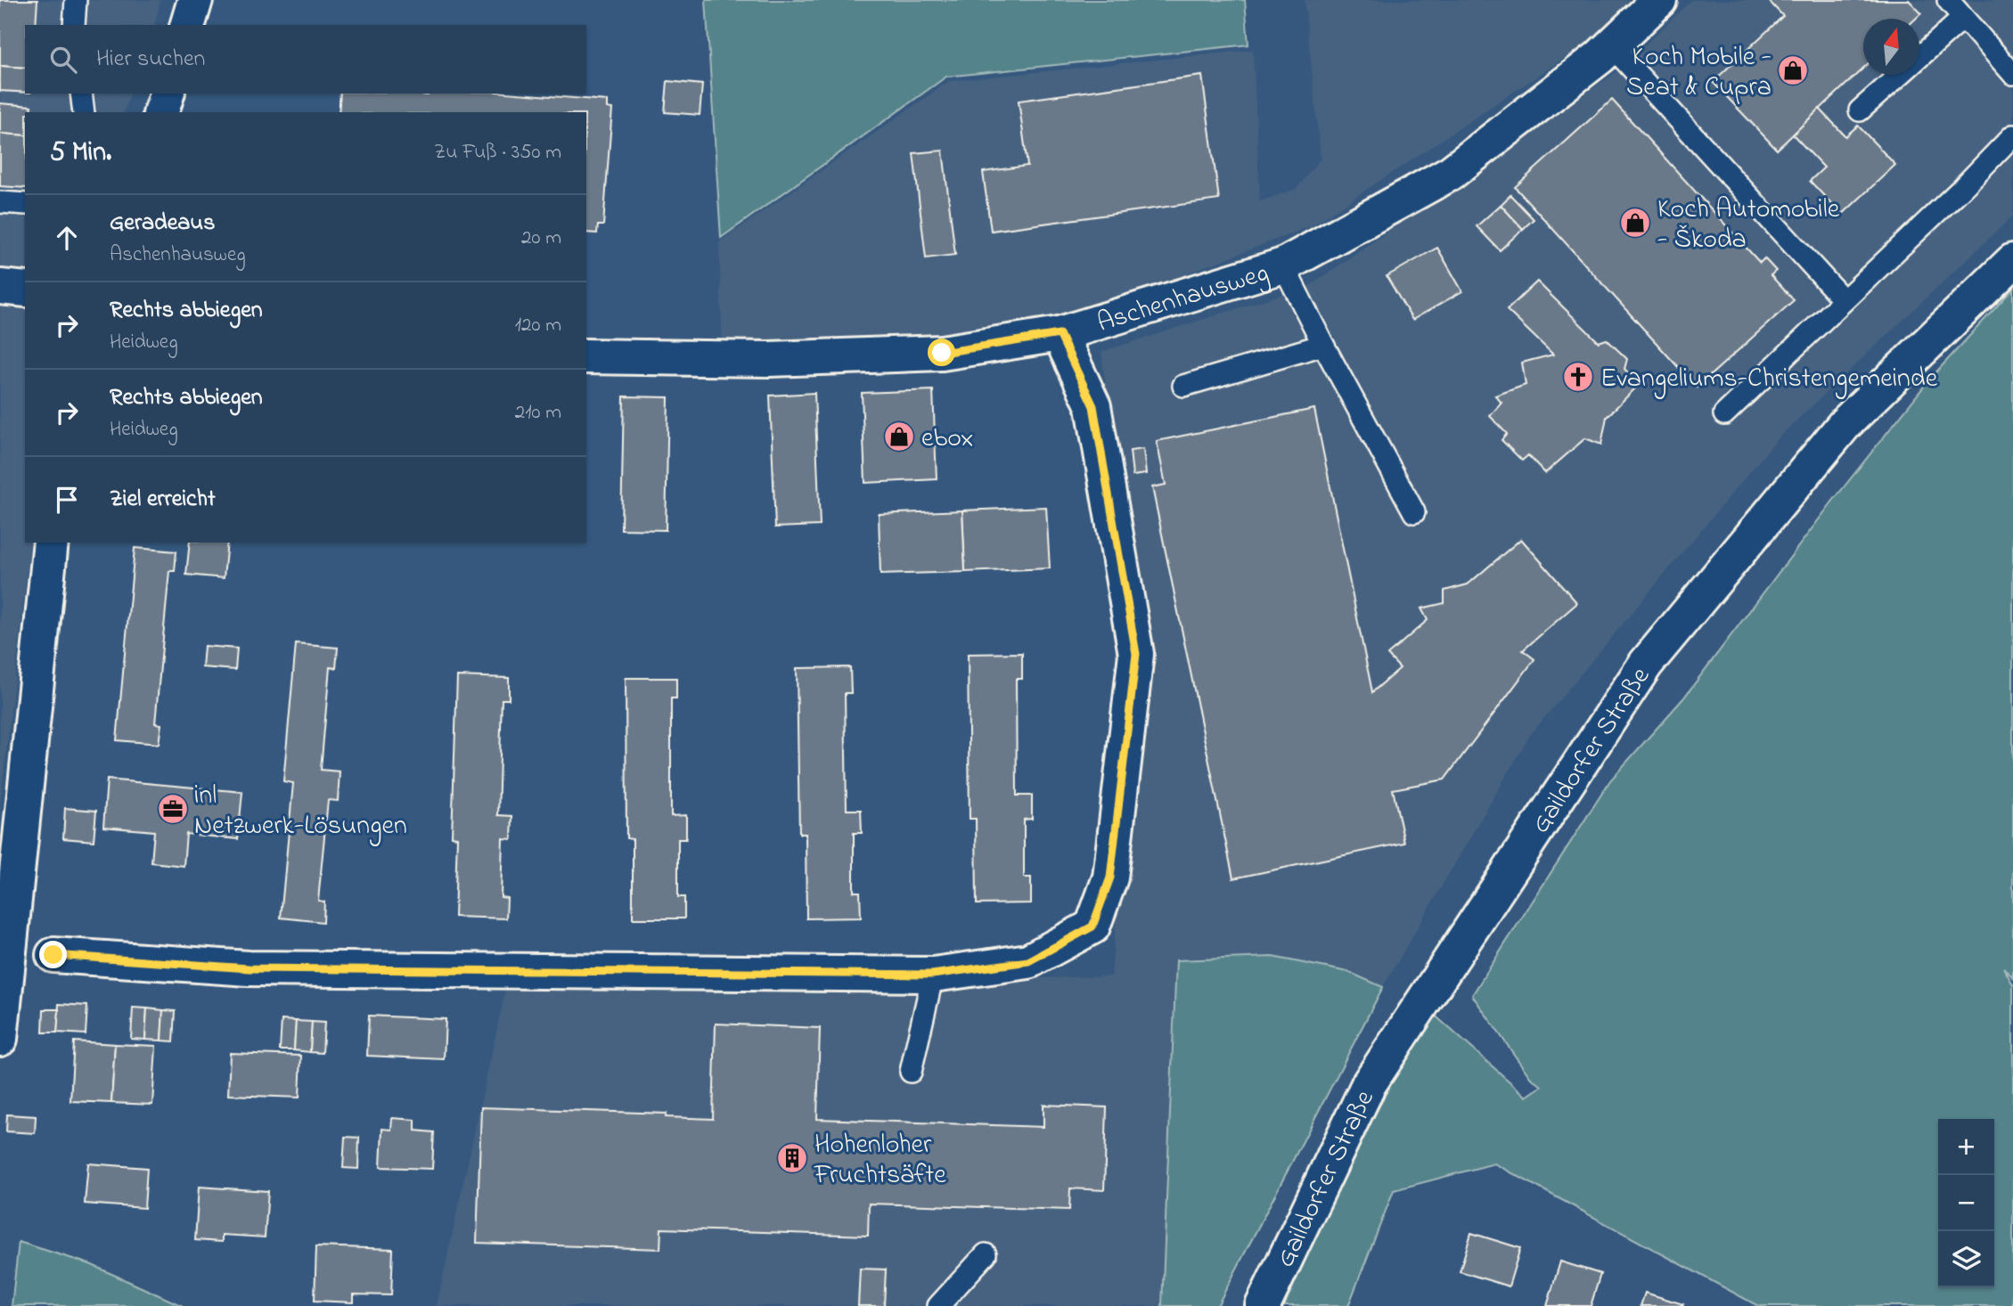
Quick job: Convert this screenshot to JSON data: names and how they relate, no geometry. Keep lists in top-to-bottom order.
{
  "streets": {
    "street": ["Aschenhausweg", "Gaildorfer Straße"]
  },
  "places": {
    "shop": ["Koch Mobile - Seat & Cupra", "Koch Automobile - Škoda", "ebox"],
    "church": ["Evangeliums-Christengemeinde"],
    "office": ["inl Netzwerk-Lösungen"],
    "building": ["Hohenloher Fruchtsäfte"]
  },
  "north": "top",
  "page": {
    "search": "Hier suchen",
    "heading": ["5 Min.", "Zu Fuß · 350 m"],
    "list": [
      ["Geradeaus", "Aschenhausweg", "20 m"],
      ["Rechts abbiegen", "Heidweg", "120 m"],
      ["Rechts abbiegen", "Heidweg", "210 m"],
      "Ziel erreicht"
    ],
    "map_buttons": ["+", "−"]
  }
}
